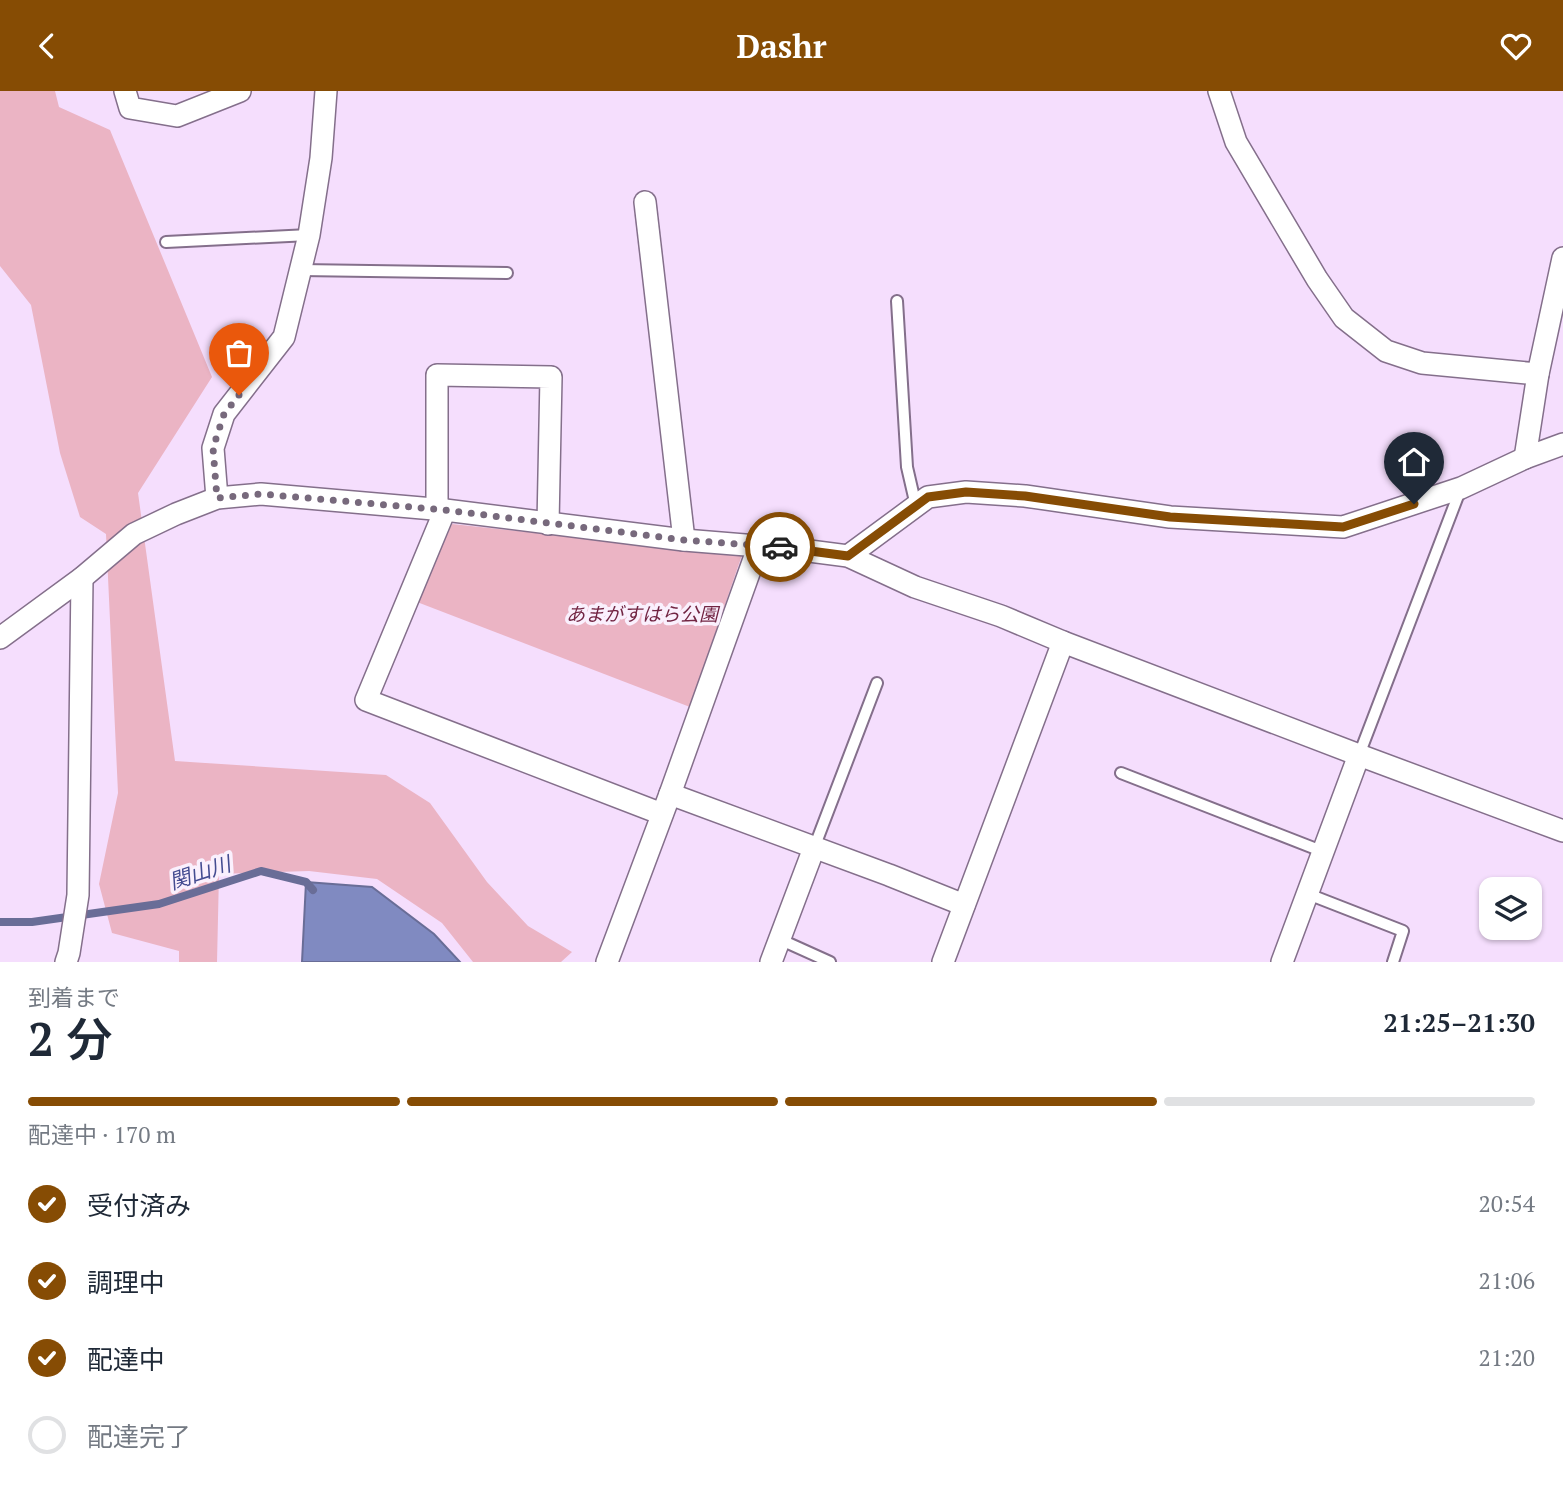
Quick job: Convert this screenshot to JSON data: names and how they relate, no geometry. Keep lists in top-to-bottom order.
{
  "water": ["関山川"],
  "parks": ["あまがすはら公園"],
  "page": {
    "header": "Dashr",
    "heading": ["2 分", "到着まで", "21:25–21:30"],
    "bar": "配達中 · 170 m",
    "list": [
      ["受付済み", "20:54"],
      ["調理中", "21:06"],
      ["配達中", "21:20"],
      "配達完了"
    ]
  }
}
